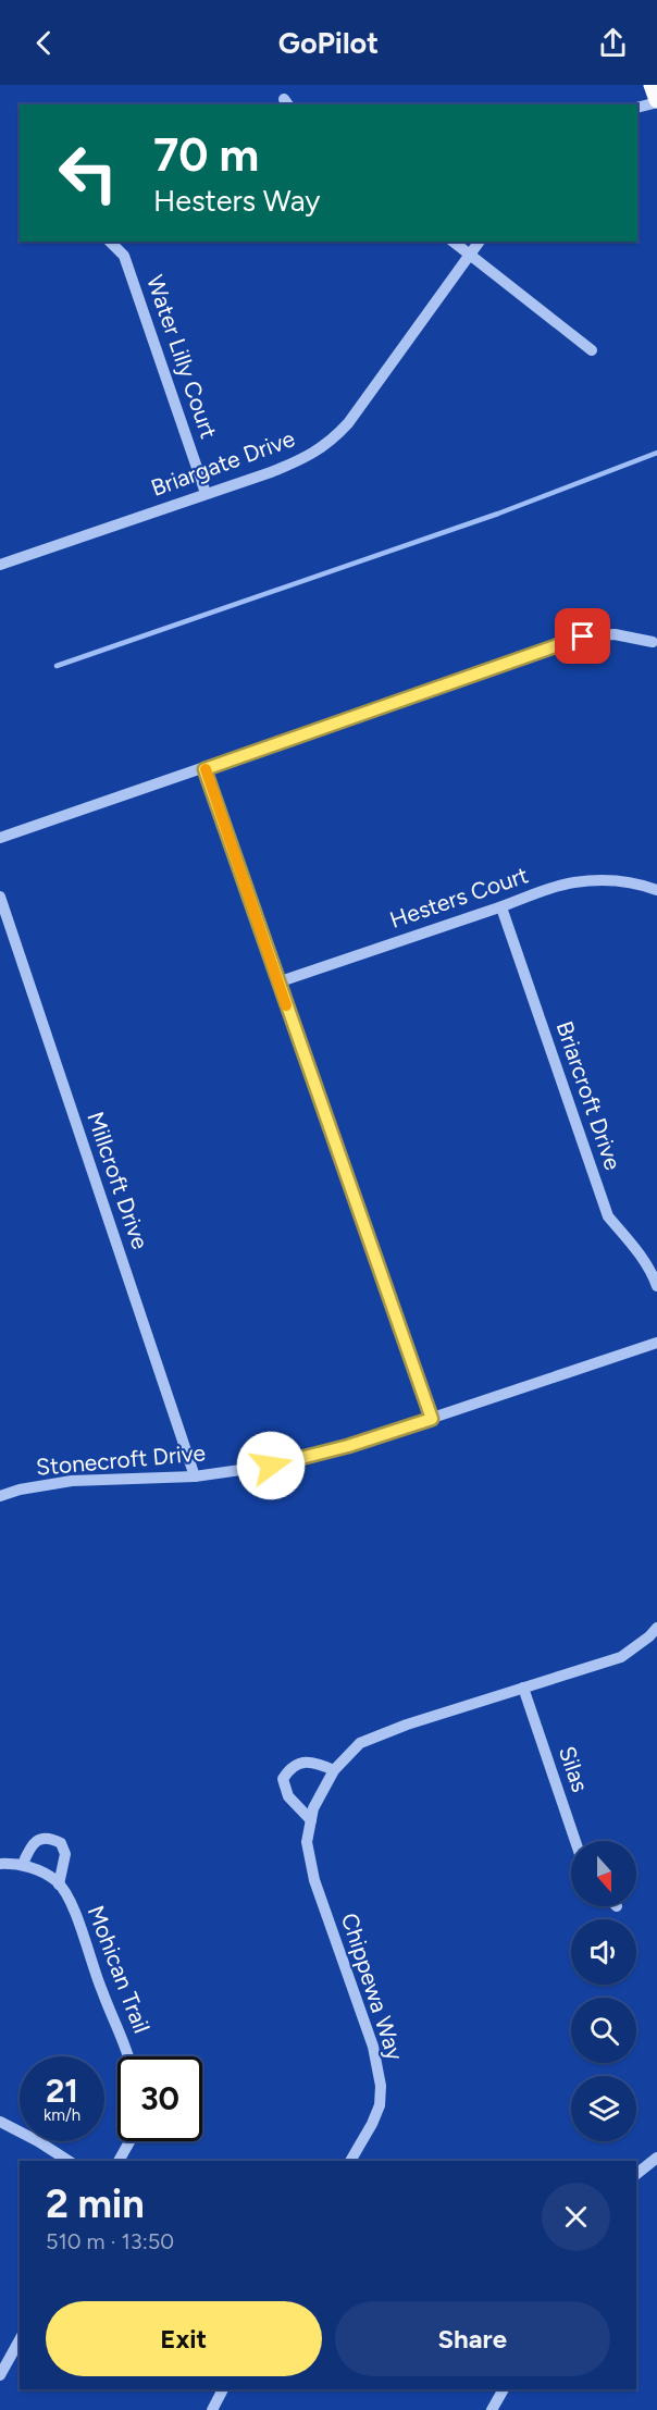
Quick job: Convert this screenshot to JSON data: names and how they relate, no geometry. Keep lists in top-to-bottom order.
{
  "streets": {
    "street": [
      "Water Lilly Court",
      "Briargate Drive",
      "Hesters Court",
      "Briarcroft Drive",
      "Millcroft Drive",
      "Stonecroft Drive",
      "Silas",
      "Mohican Trail",
      "Chippewa Way"
    ]
  },
  "crossings": [
    ["Water Lilly Court", "Briargate Drive"],
    ["Hesters Court", "Briarcroft Drive"],
    ["Millcroft Drive", "Stonecroft Drive"],
    ["Silas", "Chippewa Way"]
  ],
  "north": "bottom",
  "page": {
    "header": "GoPilot",
    "turn": ["70 m", "Hesters Way"],
    "speed": "21 km/h",
    "limit": "30",
    "heading": ["2 min", "510 m · 13:50"],
    "buttons": ["Exit", "Share"]
  }
}
